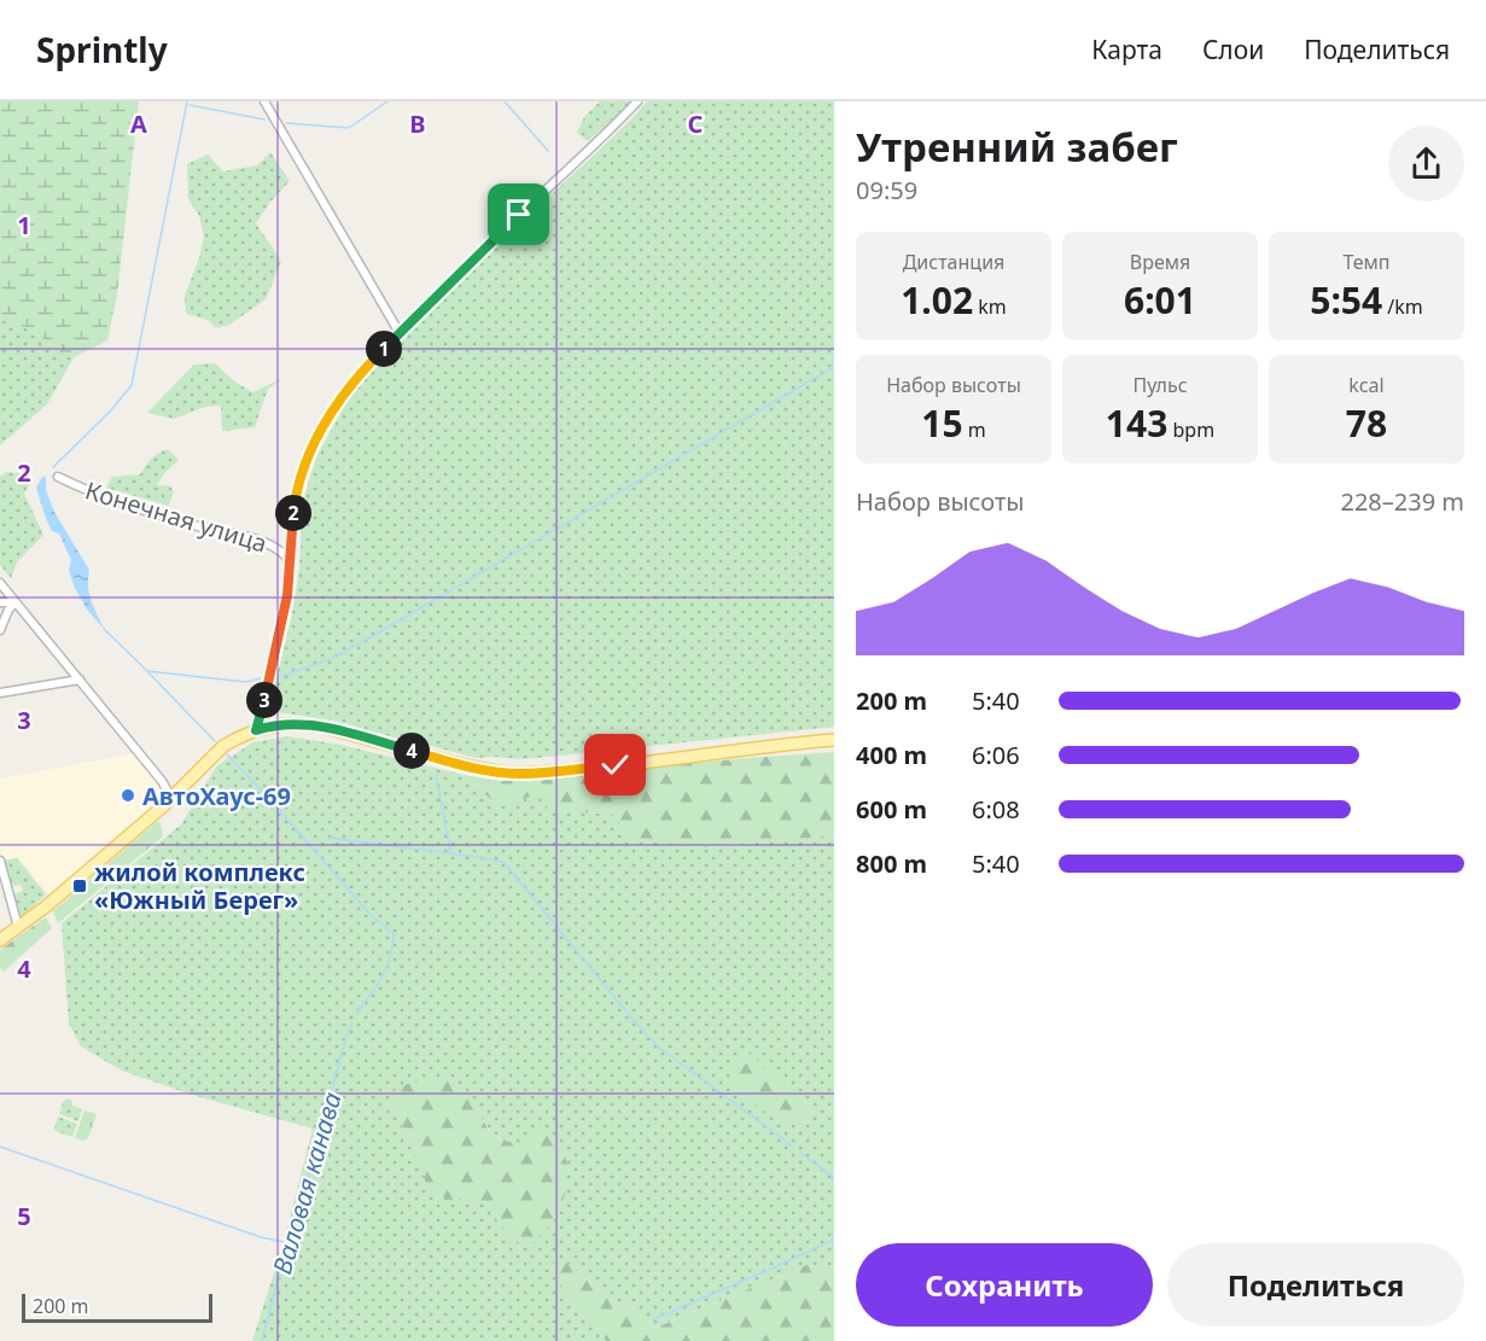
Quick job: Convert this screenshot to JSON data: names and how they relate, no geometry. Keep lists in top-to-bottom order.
{
  "streets": {
    "street": ["Конечная улица"]
  },
  "water": ["Валовая канава"],
  "places": {
    "other": ["АвтоХаус-69"],
    "transit": ["жилой комплекс «Южный Берег»"]
  },
  "scale_bar": "200 m",
  "page": {
    "header": "Sprintly",
    "nav": ["Карта", "Слои", "Поделиться"],
    "heading": ["Утренний забег", "09:59"],
    "stats": [
      ["Дистанция", "1.02 km"],
      ["Время", "6:01"],
      ["Темп", "5:54 /km"],
      ["Набор высоты", "15 m"],
      ["Пульс", "143 bpm"],
      ["kcal", "78"]
    ],
    "pins": [
      "1",
      "2",
      "3",
      "4"
    ],
    "chart": ["Набор высоты", "228–239 m"],
    "list": [
      {
        "name": "200 m",
        "note": "5:40"
      },
      {
        "name": "400 m",
        "note": "6:06"
      },
      {
        "name": "600 m",
        "note": "6:08"
      },
      {
        "name": "800 m",
        "note": "5:40"
      }
    ],
    "buttons": ["Сохранить", "Поделиться"],
    "scale": "200 m"
  },
  "grid": {
    "columns": ["A", "B", "C"],
    "rows": [
      "1",
      "2",
      "3",
      "4",
      "5"
    ]
  }
}
